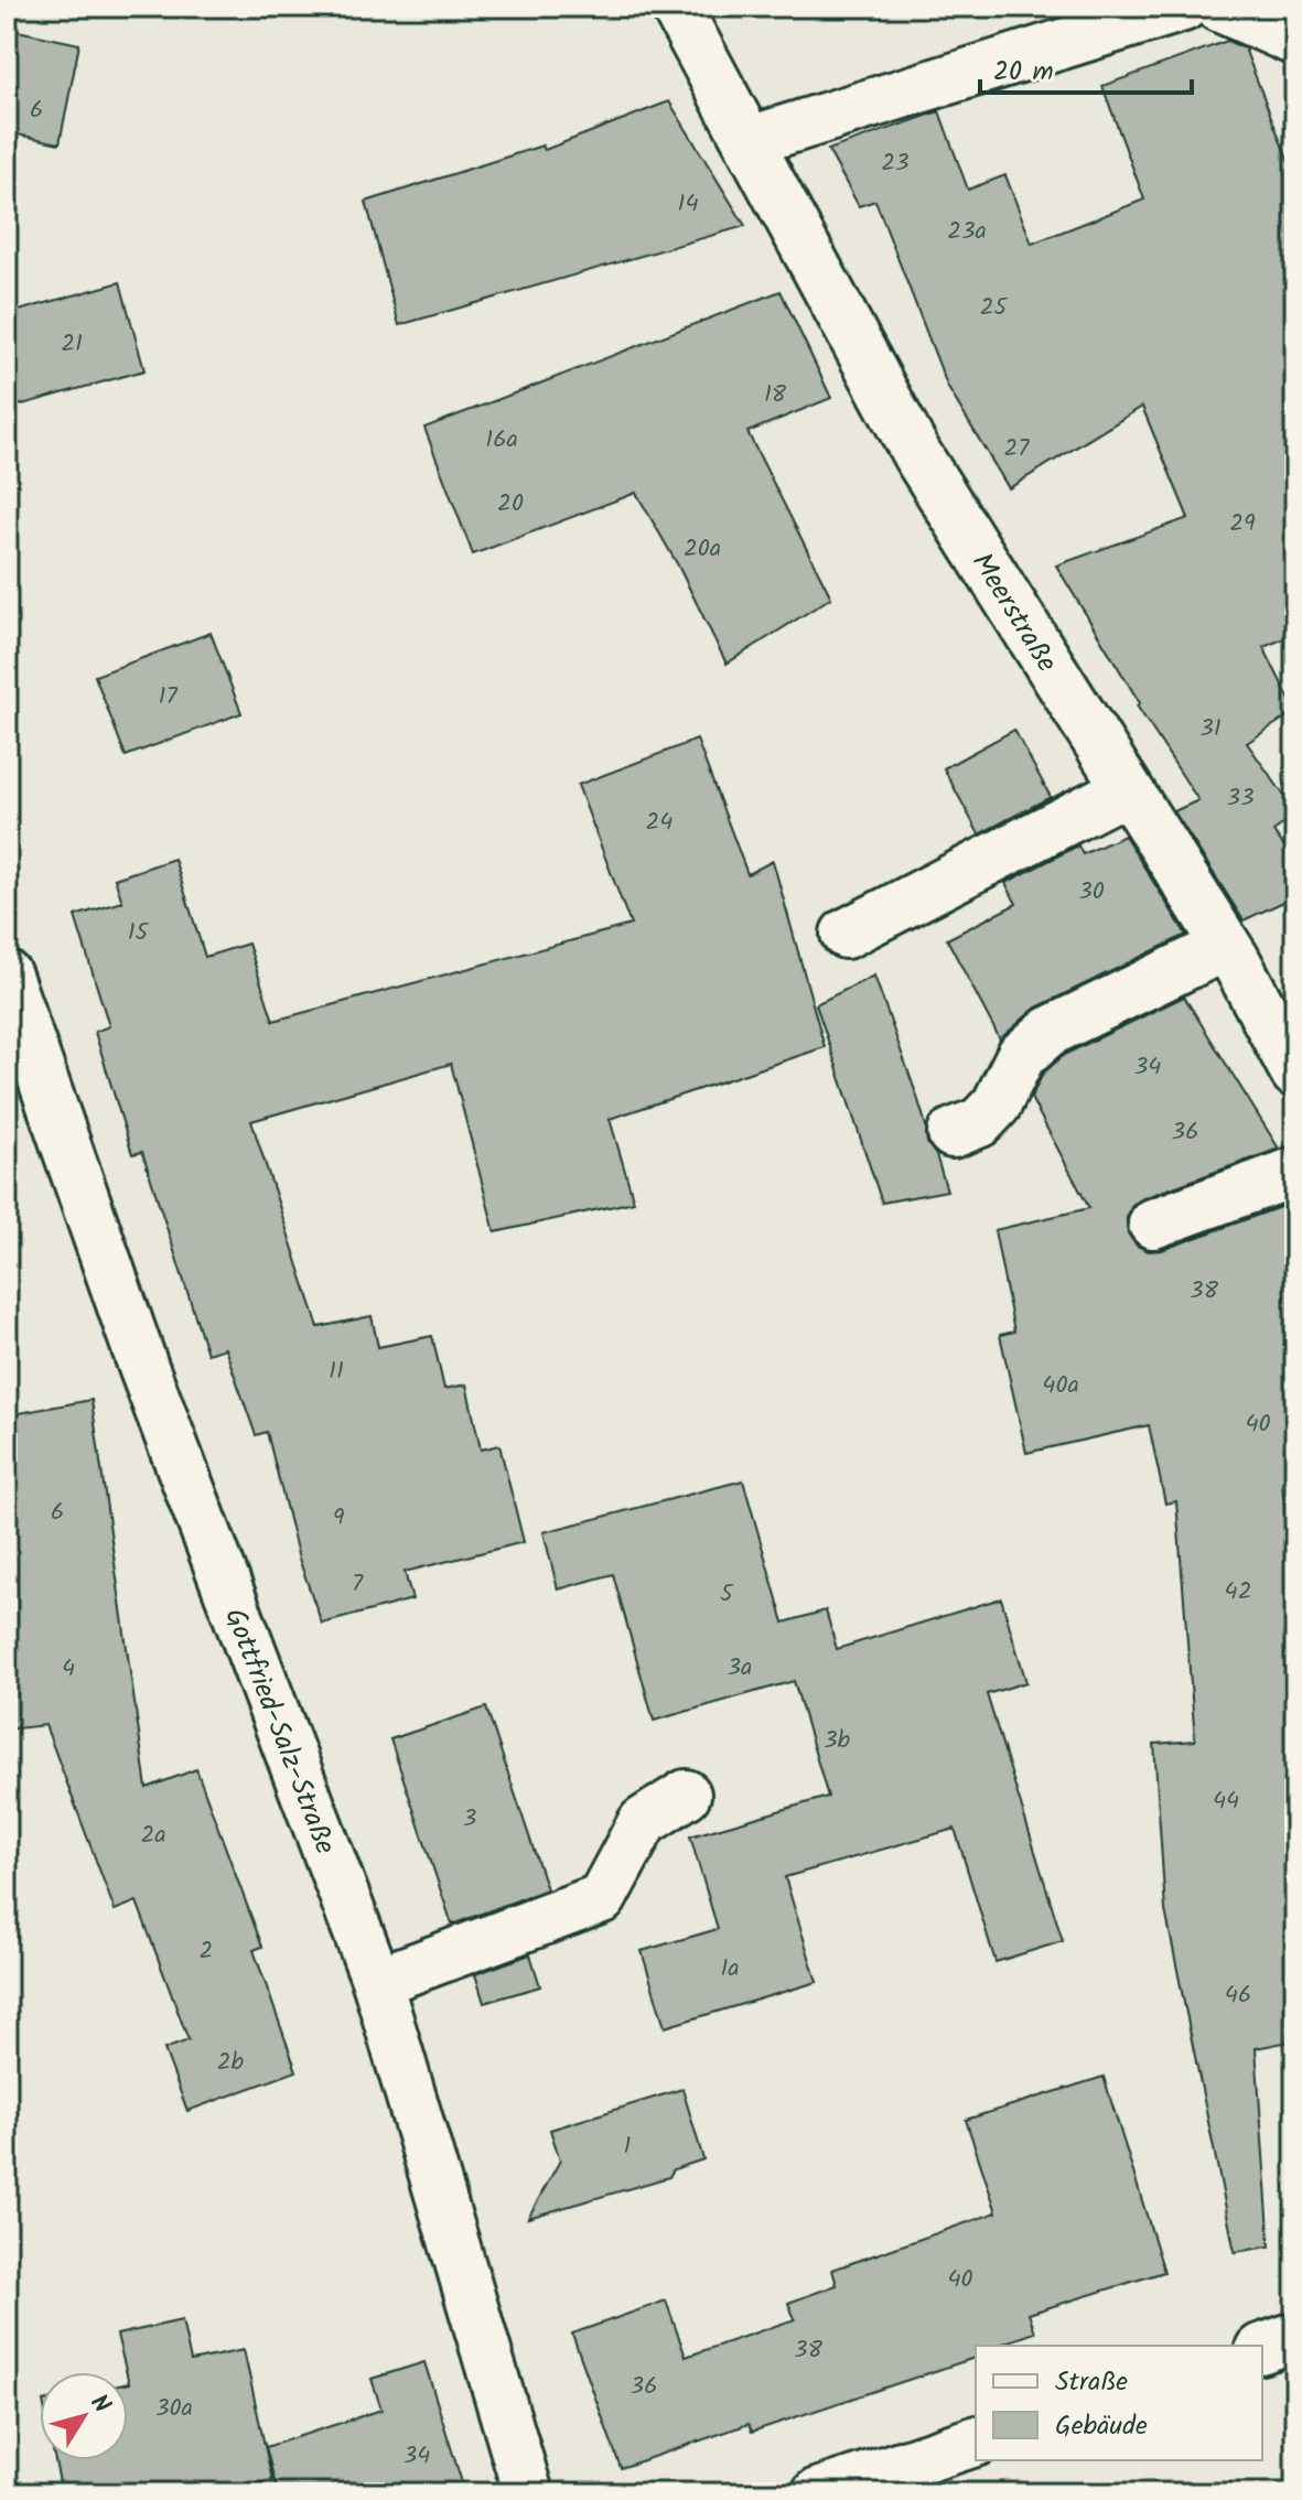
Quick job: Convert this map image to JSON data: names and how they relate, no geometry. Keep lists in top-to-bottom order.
{
  "streets": {
    "street": ["Meerstraße", "Gottfried-Salz-Straße"]
  },
  "house_numbers": [
    "6",
    "23",
    "14",
    "23a",
    "25",
    "21",
    "18",
    "16a",
    "27",
    "20",
    "29",
    "20a",
    "17",
    "31",
    "33",
    "24",
    "30",
    "15",
    "34",
    "36",
    "38",
    "11",
    "40a",
    "40",
    "6",
    "9",
    "7",
    "42",
    "5",
    "3a",
    "4",
    "3b",
    "44",
    "3",
    "2a",
    "2",
    "1a",
    "46",
    "2b",
    "1",
    "40",
    "38",
    "36",
    "30a",
    "34"
  ],
  "legend": ["Straße", "Gebäude"],
  "scale_bar": "20 m",
  "north": "top right"
}
